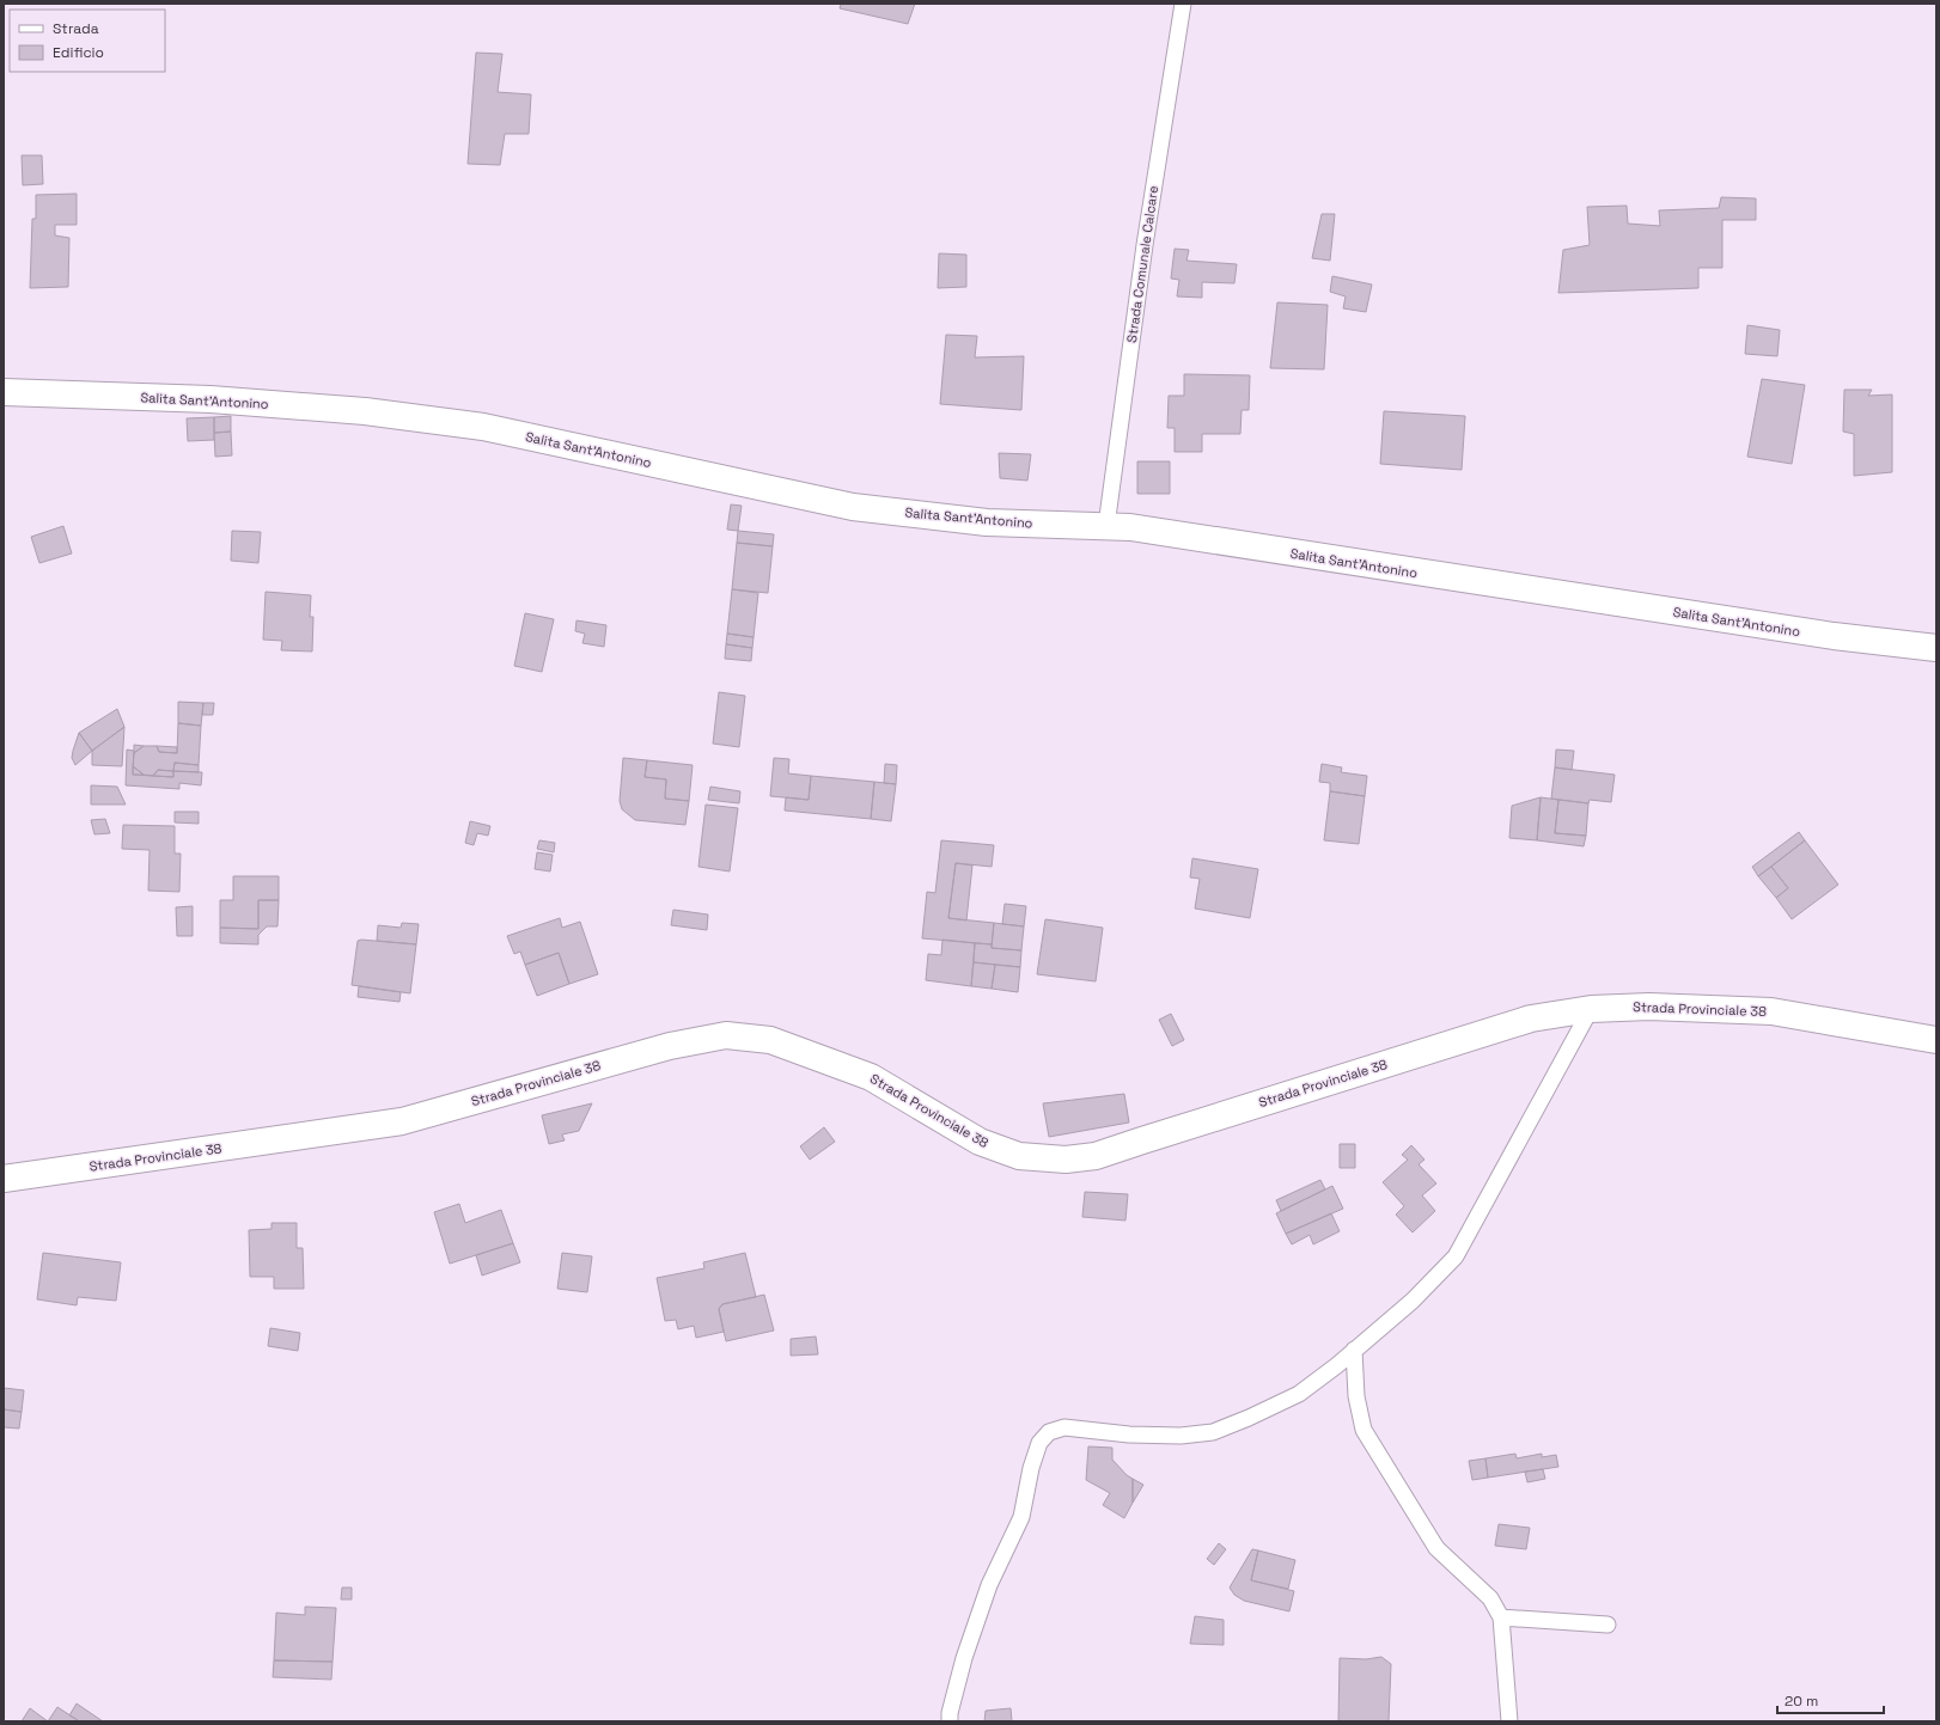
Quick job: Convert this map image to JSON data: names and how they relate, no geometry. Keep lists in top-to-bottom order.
{
  "streets": {
    "street": ["Salita Sant'Antonino", "Strada Provinciale 38"],
    "lane": ["Strada Comunale Calcare"]
  },
  "crossings": [
    ["Strada Comunale Calcare", "Salita Sant'Antonino"]
  ],
  "legend": ["Strada", "Edificio"],
  "scale_bar": "20 m"
}
